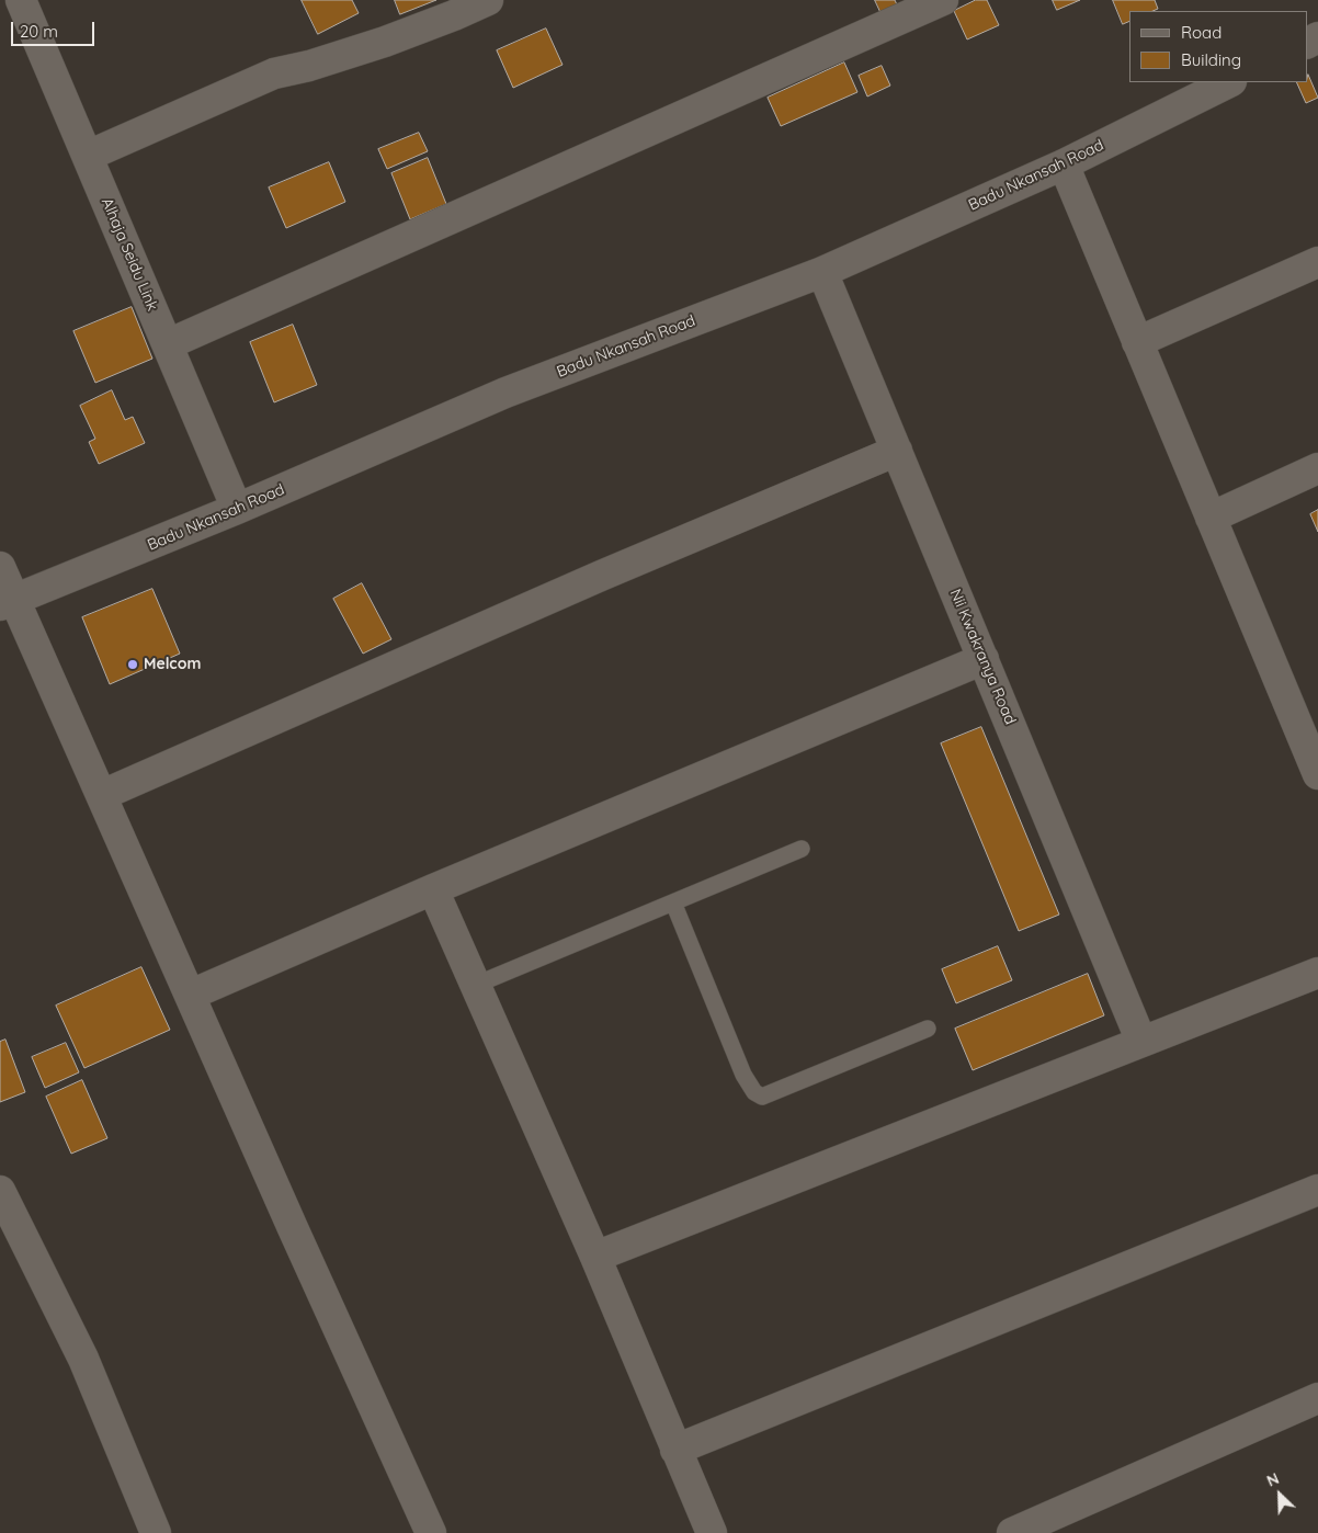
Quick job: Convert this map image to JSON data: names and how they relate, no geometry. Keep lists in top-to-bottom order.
{
  "streets": {
    "street": ["Badu Nkansah Road", "Alhaja Seidu Link", "Nii Kwakranya Road"]
  },
  "crossings": [
    ["Badu Nkansah Road", "Alhaja Seidu Link"],
    ["Badu Nkansah Road", "Nii Kwakranya Road"]
  ],
  "places": ["Melcom"],
  "legend": ["Road", "Building"],
  "scale_bar": "20 m",
  "north": "top left"
}
